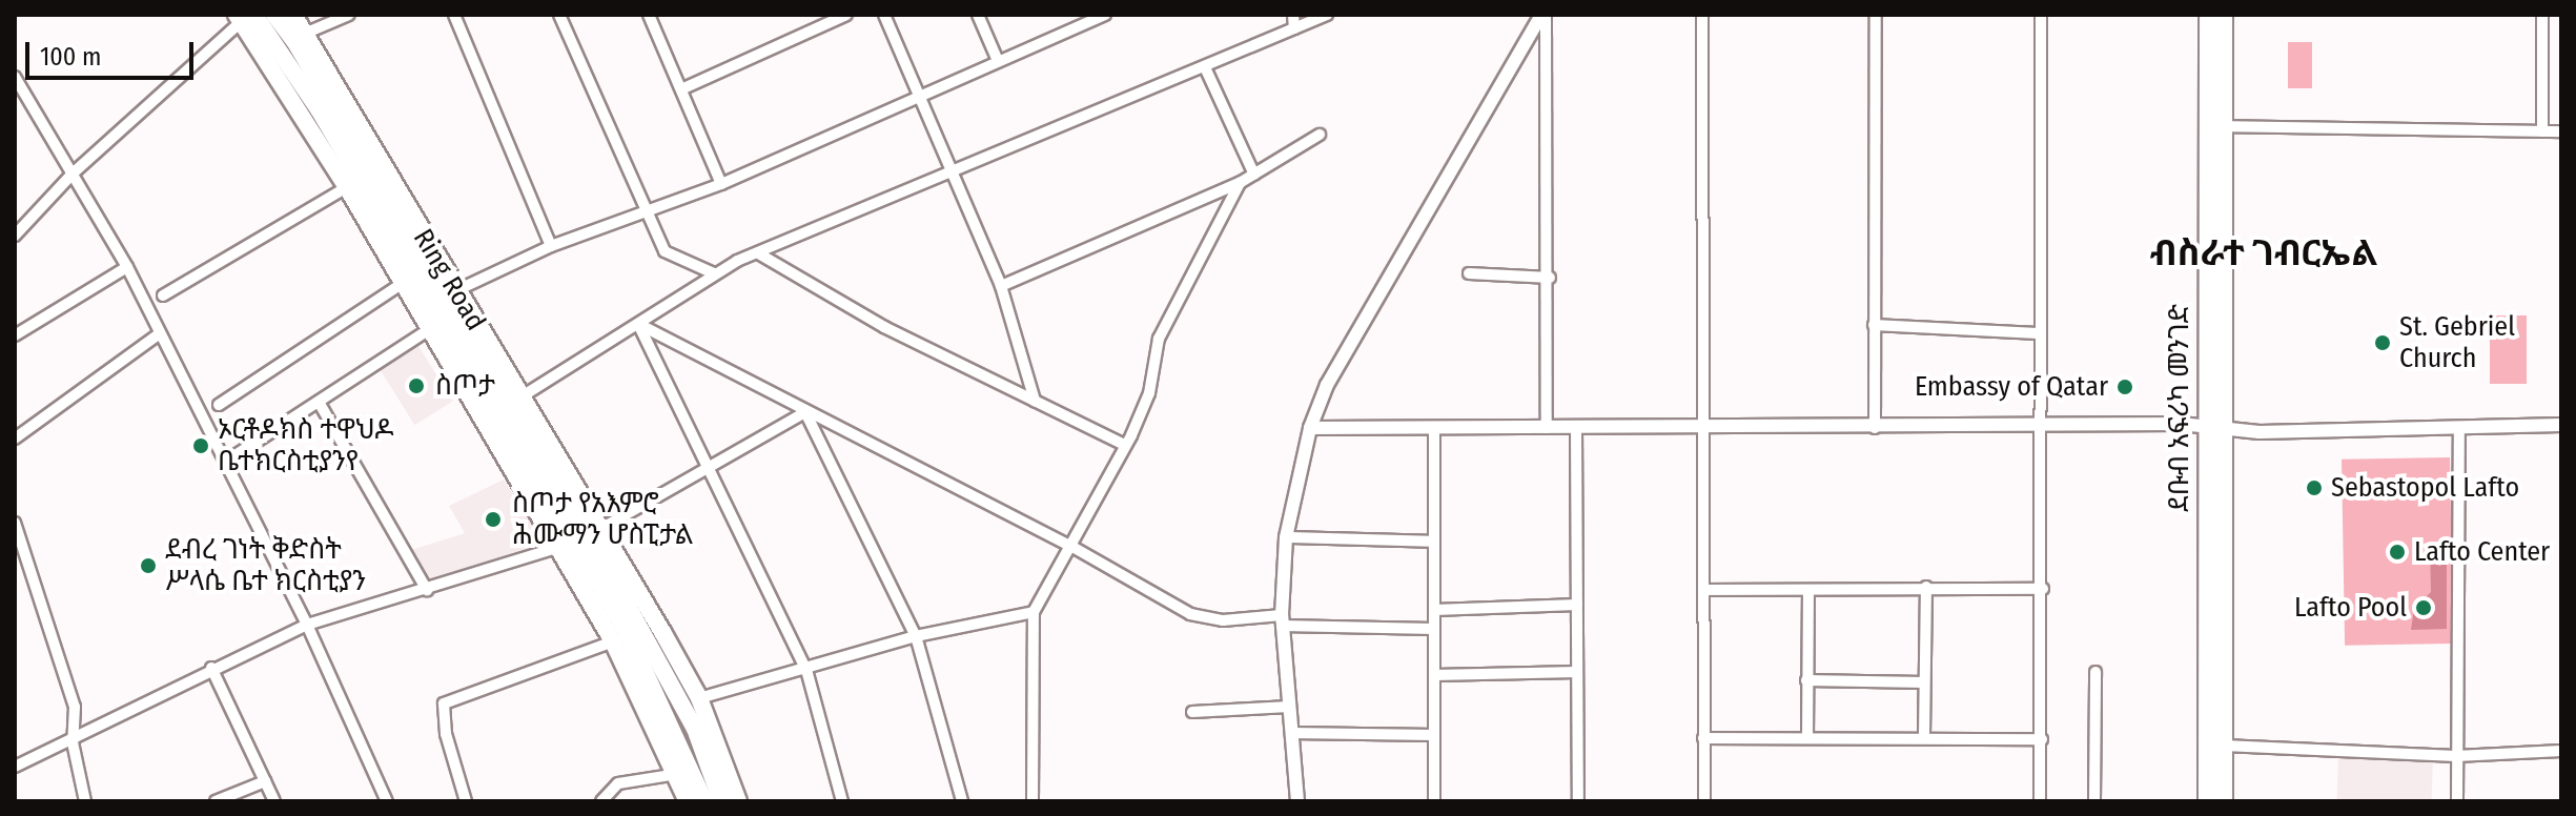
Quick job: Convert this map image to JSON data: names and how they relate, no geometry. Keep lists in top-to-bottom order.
{
  "streets": {
    "main road": ["Ring Road", "ደቡብ አፍሪካ መንገድ"]
  },
  "districts": ["ብስራተ ገብርኤል"],
  "places": [
    "St. Gebriel Church",
    "ስጦታ",
    "Embassy of Qatar",
    "ኦርቶዶክስ ተዋህዶ ቤተክርስቲያንየ",
    "Sebastopol Lafto",
    "ስጦታ የአእምሮ ሕሙማን ሆስፒታል",
    "Lafto Center",
    "ደብረ ገነት ቅድስት ሥላሴ ቤተ ክርስቲያን",
    "Lafto Pool"
  ],
  "scale_bar": "100 m"
}
